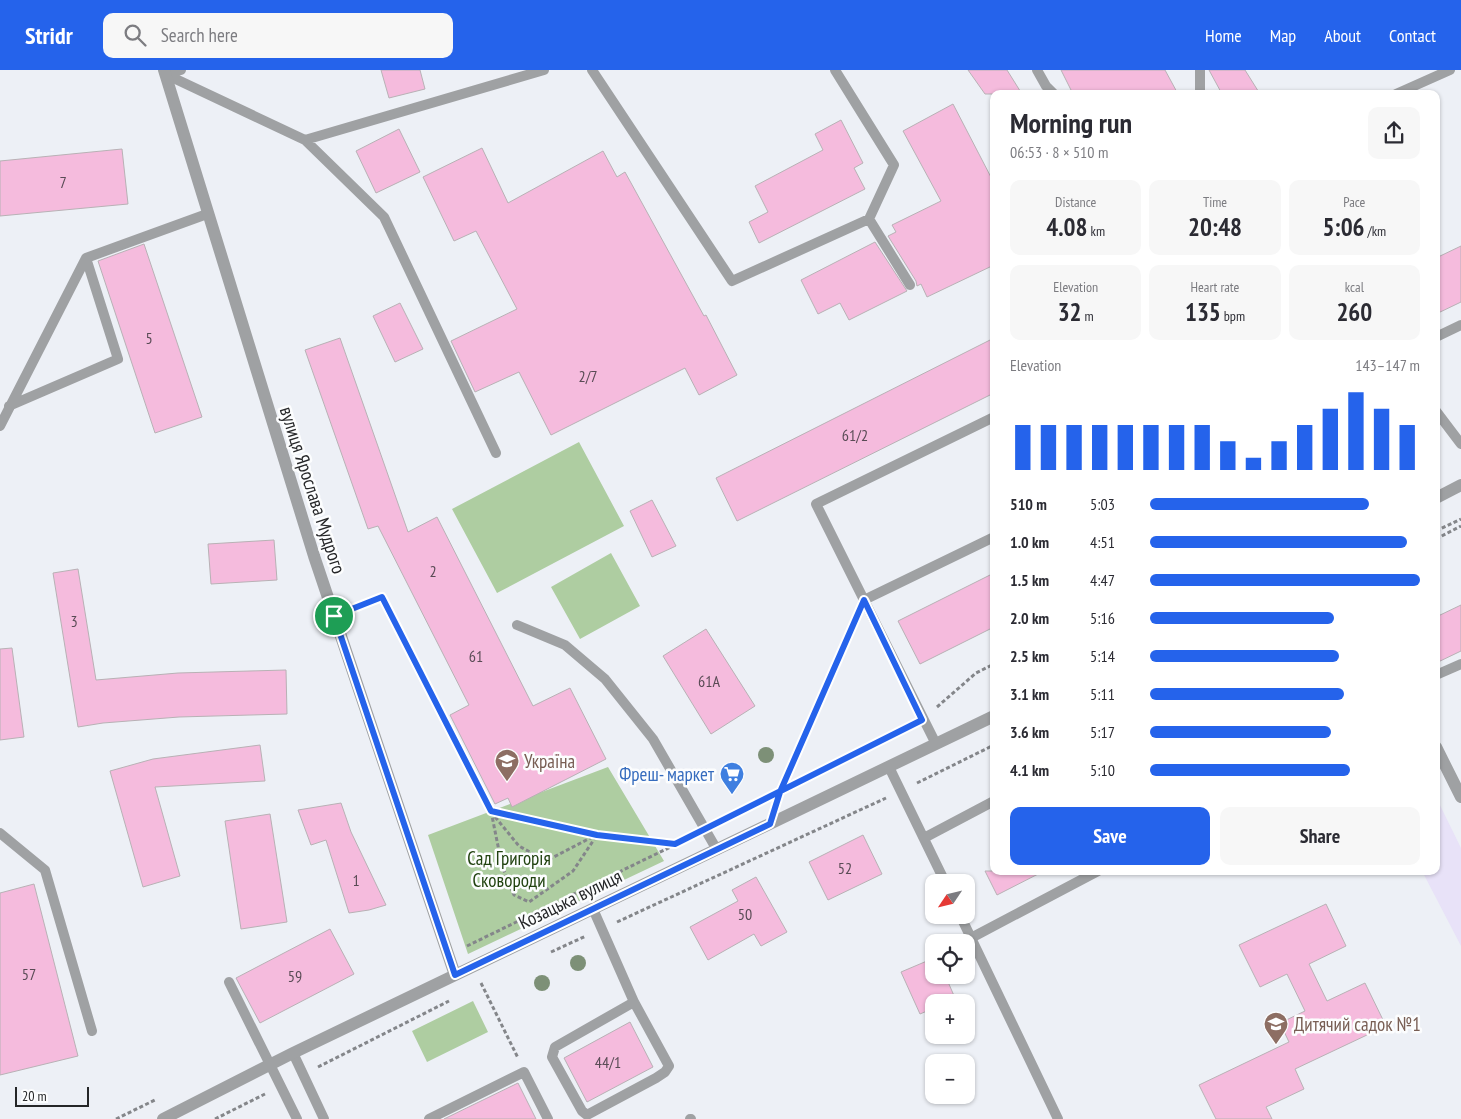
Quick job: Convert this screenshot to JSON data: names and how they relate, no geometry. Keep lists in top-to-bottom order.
{
  "streets": {
    "street": ["вулиця Ярослава Мудрого", "Козацька вулиця"]
  },
  "crossings": [
    ["вулиця Ярослава Мудрого", "Козацька вулиця"]
  ],
  "parks": ["Сад Григорія Сковороди"],
  "places": {
    "school or university": ["Україна", "Дитячий садок №1"],
    "supermarket": ["Фреш- маркет"]
  },
  "house_numbers": [
    "7",
    "5",
    "2/7",
    "61/2",
    "2",
    "3",
    "61",
    "61А",
    "52",
    "1",
    "50",
    "57",
    "59",
    "44/1"
  ],
  "scale_bar": "20 m",
  "north": "bottom left",
  "page": {
    "header": "Stridr",
    "search": "Search here",
    "nav": [
      "Home",
      "Map",
      "About",
      "Contact"
    ],
    "heading": ["Morning run", "06:53 · 8 × 510 m"],
    "stats": [
      ["Distance", "4.08 km"],
      ["Time", "20:48"],
      ["Pace", "5:06 /km"],
      ["Elevation", "32 m"],
      ["Heart rate", "135 bpm"],
      ["kcal", "260"]
    ],
    "chart": ["Elevation", "143–147 m"],
    "list": [
      {
        "name": "510 m",
        "note": "5:03"
      },
      {
        "name": "1.0 km",
        "note": "4:51"
      },
      {
        "name": "1.5 km",
        "note": "4:47"
      },
      {
        "name": "2.0 km",
        "note": "5:16"
      },
      {
        "name": "2.5 km",
        "note": "5:14"
      },
      {
        "name": "3.1 km",
        "note": "5:11"
      },
      {
        "name": "3.6 km",
        "note": "5:17"
      },
      {
        "name": "4.1 km",
        "note": "5:10"
      }
    ],
    "buttons": ["Save", "Share"],
    "map_buttons": ["+", "−"],
    "scale": "20 m"
  }
}
